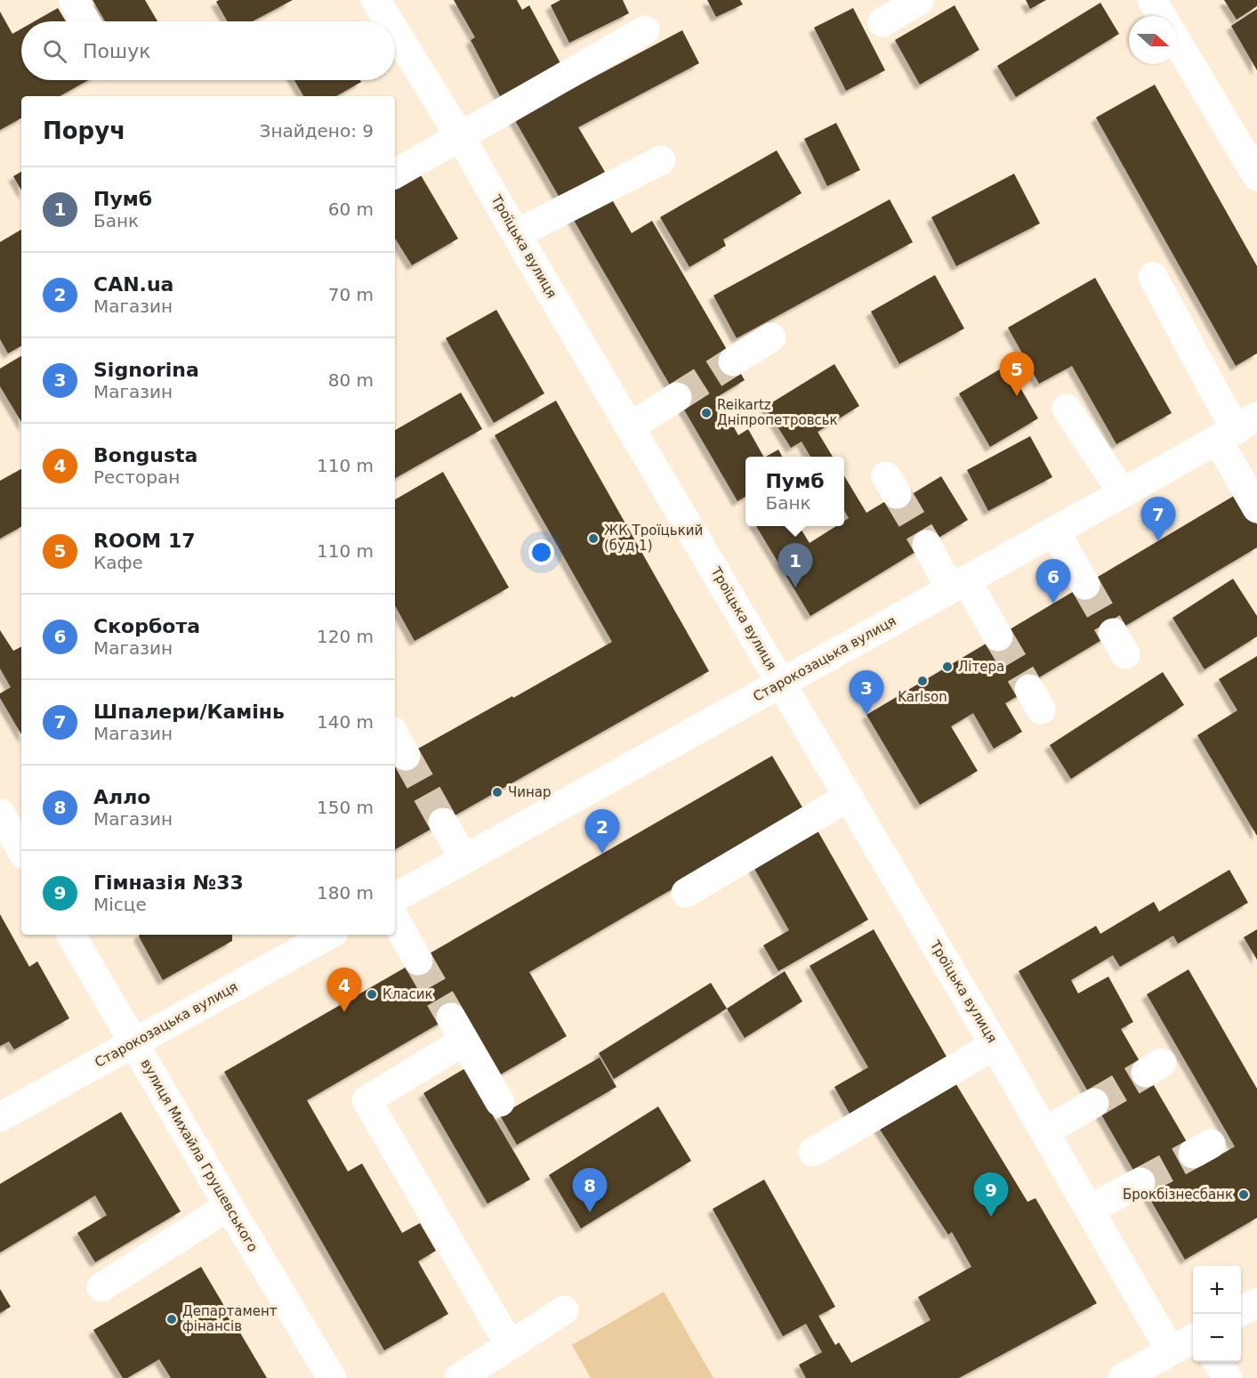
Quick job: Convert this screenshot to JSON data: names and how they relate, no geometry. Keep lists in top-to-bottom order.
{
  "streets": {
    "street": ["Троїцька вулиця", "Старокозацька вулиця", "вулиця Михайла Грушевського"]
  },
  "crossings": [
    ["Троїцька вулиця", "Старокозацька вулиця"],
    ["Старокозацька вулиця", "вулиця Михайла Грушевського"]
  ],
  "places": [
    "Reikartz Дніпропетровськ",
    "ЖК Троїцький (буд 1)",
    "Літера",
    "Karlson",
    "Чинар",
    "Класик",
    "Брокбізнесбанк",
    "Департамент фінансів"
  ],
  "north": "right",
  "page": {
    "search": "Пошук",
    "heading": ["Поруч", "Знайдено: 9"],
    "list": [
      {
        "mark": "1",
        "name": "Пумб",
        "note": "Банк",
        "value": "60 m"
      },
      {
        "mark": "2",
        "name": "CAN.ua",
        "note": "Магазин",
        "value": "70 m"
      },
      {
        "mark": "3",
        "name": "Signorina",
        "note": "Магазин",
        "value": "80 m"
      },
      {
        "mark": "4",
        "name": "Bongusta",
        "note": "Ресторан",
        "value": "110 m"
      },
      {
        "mark": "5",
        "name": "ROOM 17",
        "note": "Кафе",
        "value": "110 m"
      },
      {
        "mark": "6",
        "name": "Скорбота",
        "note": "Магазин",
        "value": "120 m"
      },
      {
        "mark": "7",
        "name": "Шпалери/Камінь",
        "note": "Магазин",
        "value": "140 m"
      },
      {
        "mark": "8",
        "name": "Алло",
        "note": "Магазин",
        "value": "150 m"
      },
      {
        "mark": "9",
        "name": "Гімназія №33",
        "note": "Місце",
        "value": "180 m"
      }
    ],
    "pins": [
      "5",
      "7",
      "1",
      "6",
      "3",
      "2",
      "4",
      "8",
      "9"
    ],
    "popup": ["Пумб", "Банк"],
    "map_buttons": ["+", "−"]
  }
}
